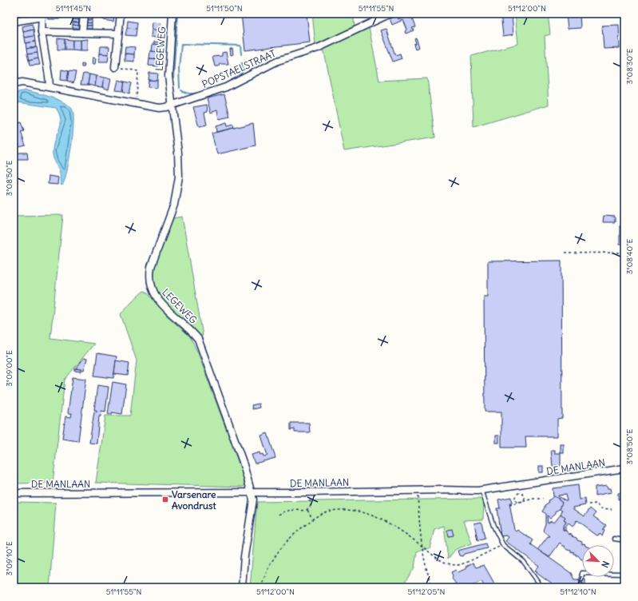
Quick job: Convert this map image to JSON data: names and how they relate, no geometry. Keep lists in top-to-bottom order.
{
  "streets": {
    "street": ["LEGEWEG", "POPSTAELSTRAAT", "DE MANLAAN"]
  },
  "crossings": [
    ["LEGEWEG", "POPSTAELSTRAAT"],
    ["LEGEWEG", "DE MANLAAN"]
  ],
  "places": {
    "transit": ["Varsenare Avondrust"]
  },
  "north": "bottom right",
  "coordinates": [
    "51°11'45\"N",
    "51°11'50\"N",
    "51°11'55\"N",
    "51°12'00\"N",
    "3°08'30\"E",
    "3°08'50\"E",
    "3°08'40\"E",
    "3°09'00\"E",
    "3°09'10\"E",
    "51°12'05\"N",
    "51°12'10\"N"
  ]
}
